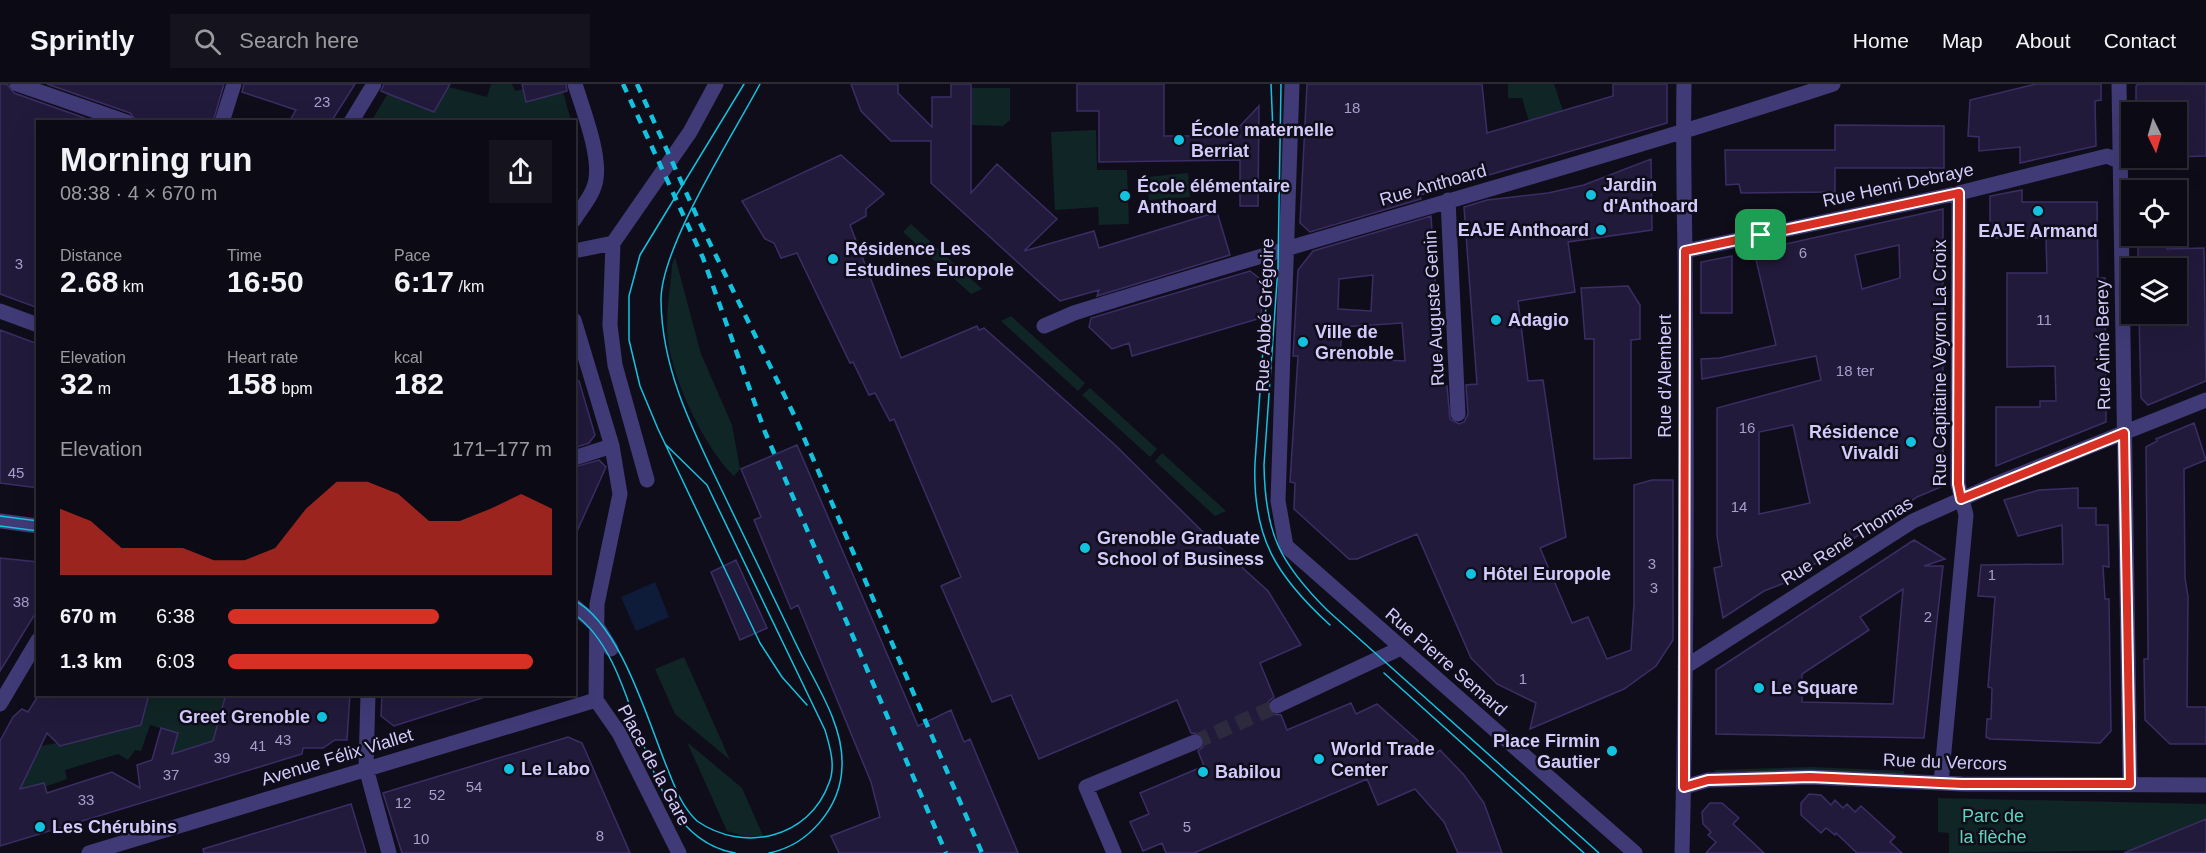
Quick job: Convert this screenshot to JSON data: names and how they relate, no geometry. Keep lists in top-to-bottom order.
{
  "streets": {
    "street": [
      "Rue Anthoard",
      "Rue Henri Debraye",
      "Rue Auguste Genin",
      "Rue Abbé Grégoire",
      "Rue Aimé Berey",
      "Rue Capitaine Veyron La Croix",
      "Rue d'Alembert",
      "Rue René Thomas",
      "Rue Pierre Semard",
      "Avenue Félix Viallet",
      "Rue du Vercors",
      "Place de la Gare"
    ]
  },
  "crossings": [
    ["Rue Anthoard", "Rue Auguste Genin"],
    ["Rue Anthoard", "Rue Abbé Grégoire"],
    ["Rue Anthoard", "Rue d'Alembert"],
    ["Rue Henri Debraye", "Rue Aimé Berey"],
    ["Rue Henri Debraye", "Rue Capitaine Veyron La Croix"],
    ["Rue Henri Debraye", "Rue d'Alembert"],
    ["Rue Abbé Grégoire", "Rue Pierre Semard"],
    ["Rue Aimé Berey", "Rue René Thomas"],
    ["Rue Aimé Berey", "Rue du Vercors"],
    ["Rue Capitaine Veyron La Croix", "Rue René Thomas"],
    ["Rue Capitaine Veyron La Croix", "Rue du Vercors"],
    ["Rue d'Alembert", "Rue René Thomas"],
    ["Avenue Félix Viallet", "Place de la Gare"]
  ],
  "parks": ["Parc de la flèche"],
  "places": [
    "École maternelle Berriat",
    "Jardin d'Anthoard",
    "École élémentaire Anthoard",
    "EAJE Armand",
    "EAJE Anthoard",
    "Résidence Les Estudines Europole",
    "Adagio",
    "Ville de Grenoble",
    "Résidence Vivaldi",
    "Grenoble Graduate School of Business",
    "Hôtel Europole",
    "Le Square",
    "Greet Grenoble",
    "Place Firmin Gautier",
    "World Trade Center",
    "Le Labo",
    "Babilou",
    "Les Chérubins"
  ],
  "house_numbers": [
    "23",
    "18",
    "6",
    "3",
    "11",
    "18 ter",
    "16",
    "45",
    "14",
    "3",
    "1",
    "3",
    "38",
    "2",
    "1",
    "43",
    "41",
    "39",
    "37",
    "54",
    "52",
    "33",
    "12",
    "5",
    "8",
    "10"
  ],
  "north": "bottom",
  "page": {
    "header": "Sprintly",
    "search": "Search here",
    "nav": [
      "Home",
      "Map",
      "About",
      "Contact"
    ],
    "heading": ["Morning run", "08:38 · 4 × 670 m"],
    "stats": [
      ["Distance", "2.68 km"],
      ["Time", "16:50"],
      ["Pace", "6:17 /km"],
      ["Elevation", "32 m"],
      ["Heart rate", "158 bpm"],
      ["kcal", "182"]
    ],
    "chart": ["Elevation", "171–177 m"],
    "list": [
      {
        "name": "670 m",
        "note": "6:38"
      },
      {
        "name": "1.3 km",
        "note": "6:03"
      }
    ]
  }
}
